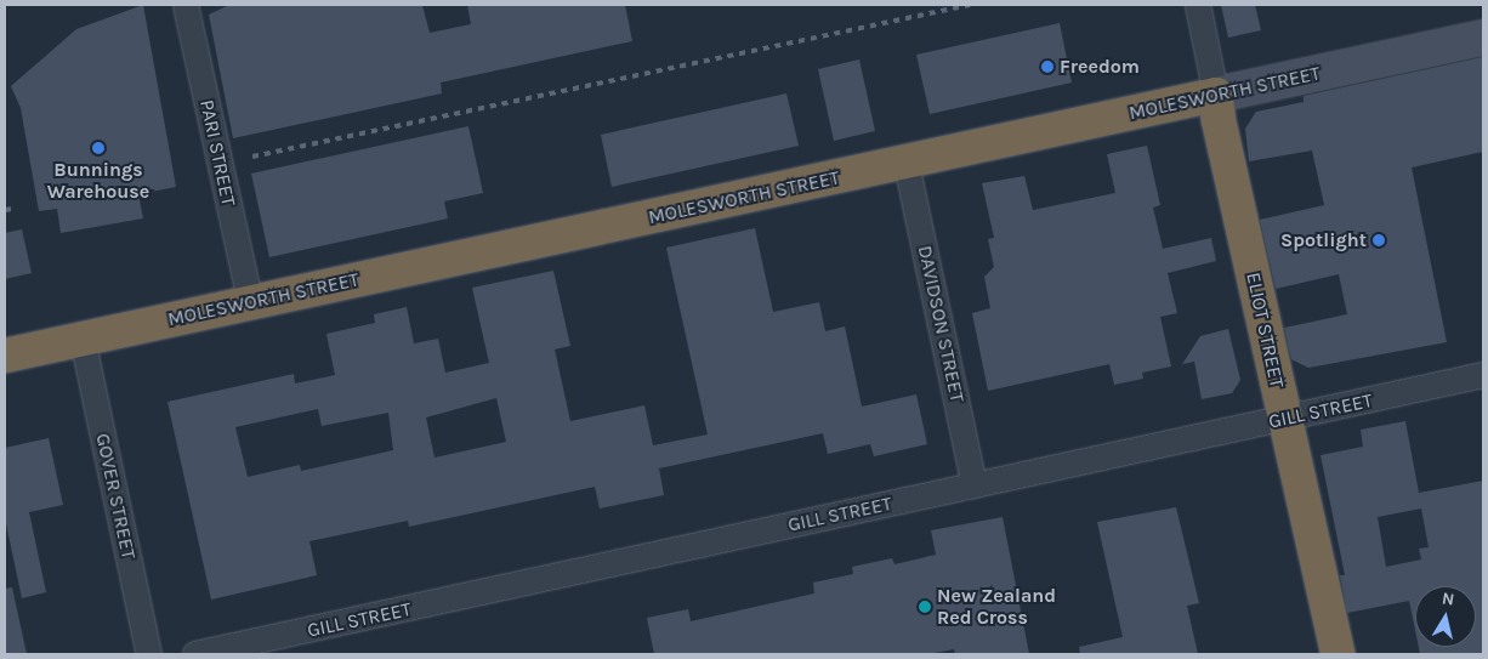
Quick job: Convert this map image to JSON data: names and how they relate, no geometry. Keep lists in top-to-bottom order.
{
  "streets": {
    "highway": ["MOLESWORTH STREET", "ELIOT STREET"],
    "street": [
      "PARI STREET",
      "DAVIDSON STREET",
      "GILL STREET",
      "GOVER STREET"
    ]
  },
  "crossings": [
    ["MOLESWORTH STREET", "PARI STREET"],
    ["MOLESWORTH STREET", "DAVIDSON STREET"],
    ["MOLESWORTH STREET", "ELIOT STREET"],
    ["MOLESWORTH STREET", "GOVER STREET"],
    ["DAVIDSON STREET", "GILL STREET"],
    ["ELIOT STREET", "GILL STREET"]
  ],
  "places": [
    "Freedom",
    "Bunnings Warehouse",
    "Spotlight",
    "New Zealand Red Cross"
  ],
  "north": "top"
}
